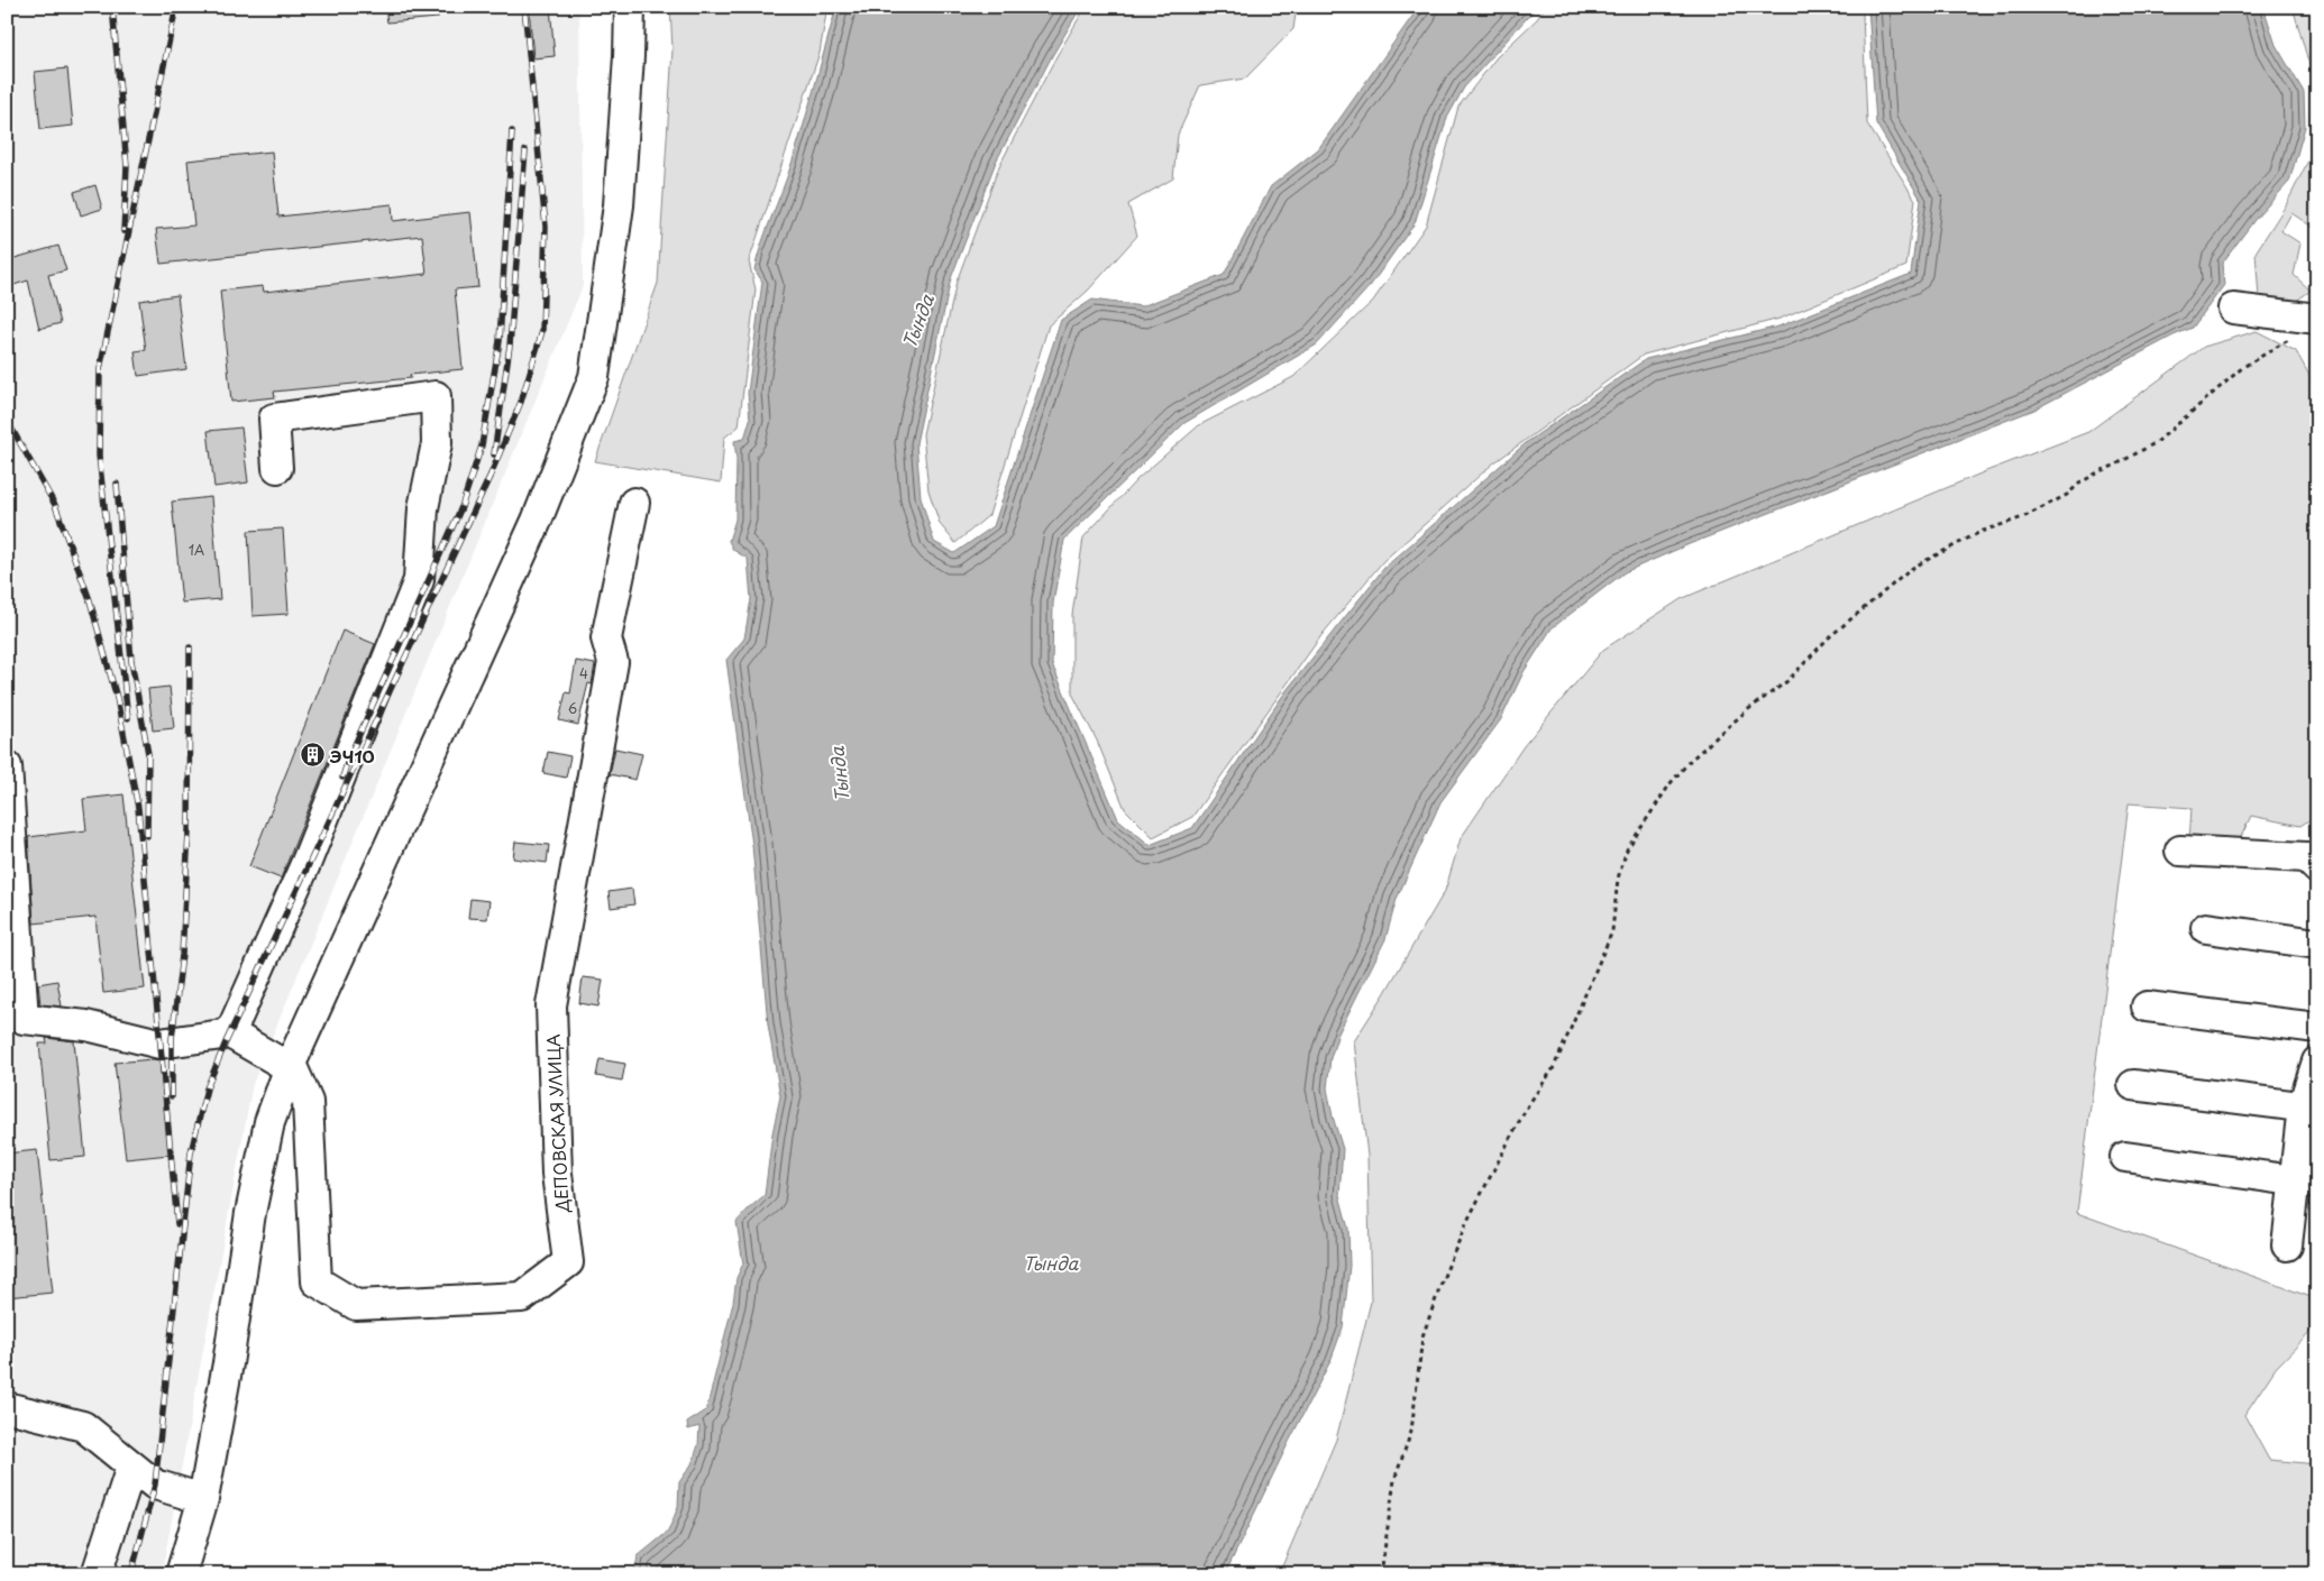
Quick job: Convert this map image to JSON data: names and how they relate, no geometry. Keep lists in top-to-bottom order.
{
  "streets": {
    "street": ["ДЕПОВСКАЯ УЛИЦА"]
  },
  "water": ["Тында"],
  "places": {
    "building": ["ЭЧ10"]
  },
  "house_numbers": ["1А", "4", "6"]
}
